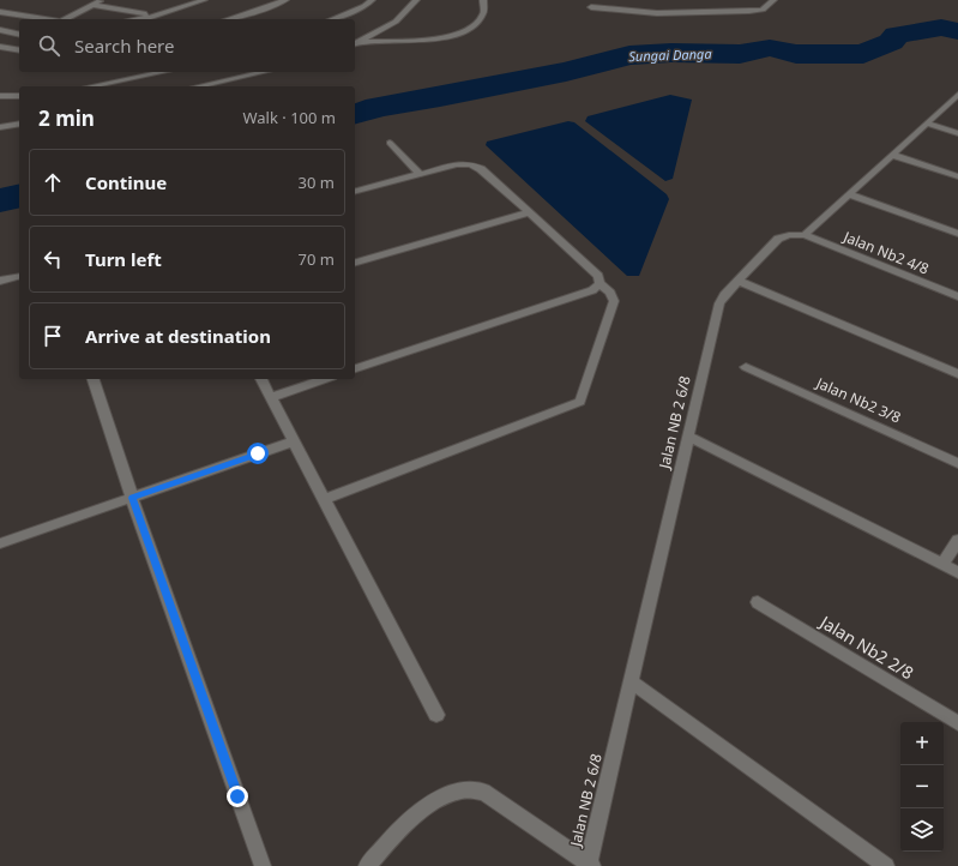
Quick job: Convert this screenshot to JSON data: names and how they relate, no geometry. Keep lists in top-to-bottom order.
{
  "streets": {
    "street": [
      "Jalan Nb2 4/8",
      "Jalan Nb2 3/8",
      "Jalan NB 2 6/8",
      "Jalan Nb2 2/8"
    ]
  },
  "crossings": [
    ["Jalan Nb2 4/8", "Jalan NB 2 6/8"]
  ],
  "water": ["Sungai Danga"],
  "page": {
    "search": "Search here",
    "heading": ["2 min", "Walk · 100 m"],
    "list": [
      ["Continue", "30 m"],
      ["Turn left", "70 m"],
      "Arrive at destination"
    ],
    "map_buttons": ["+", "−"]
  }
}
